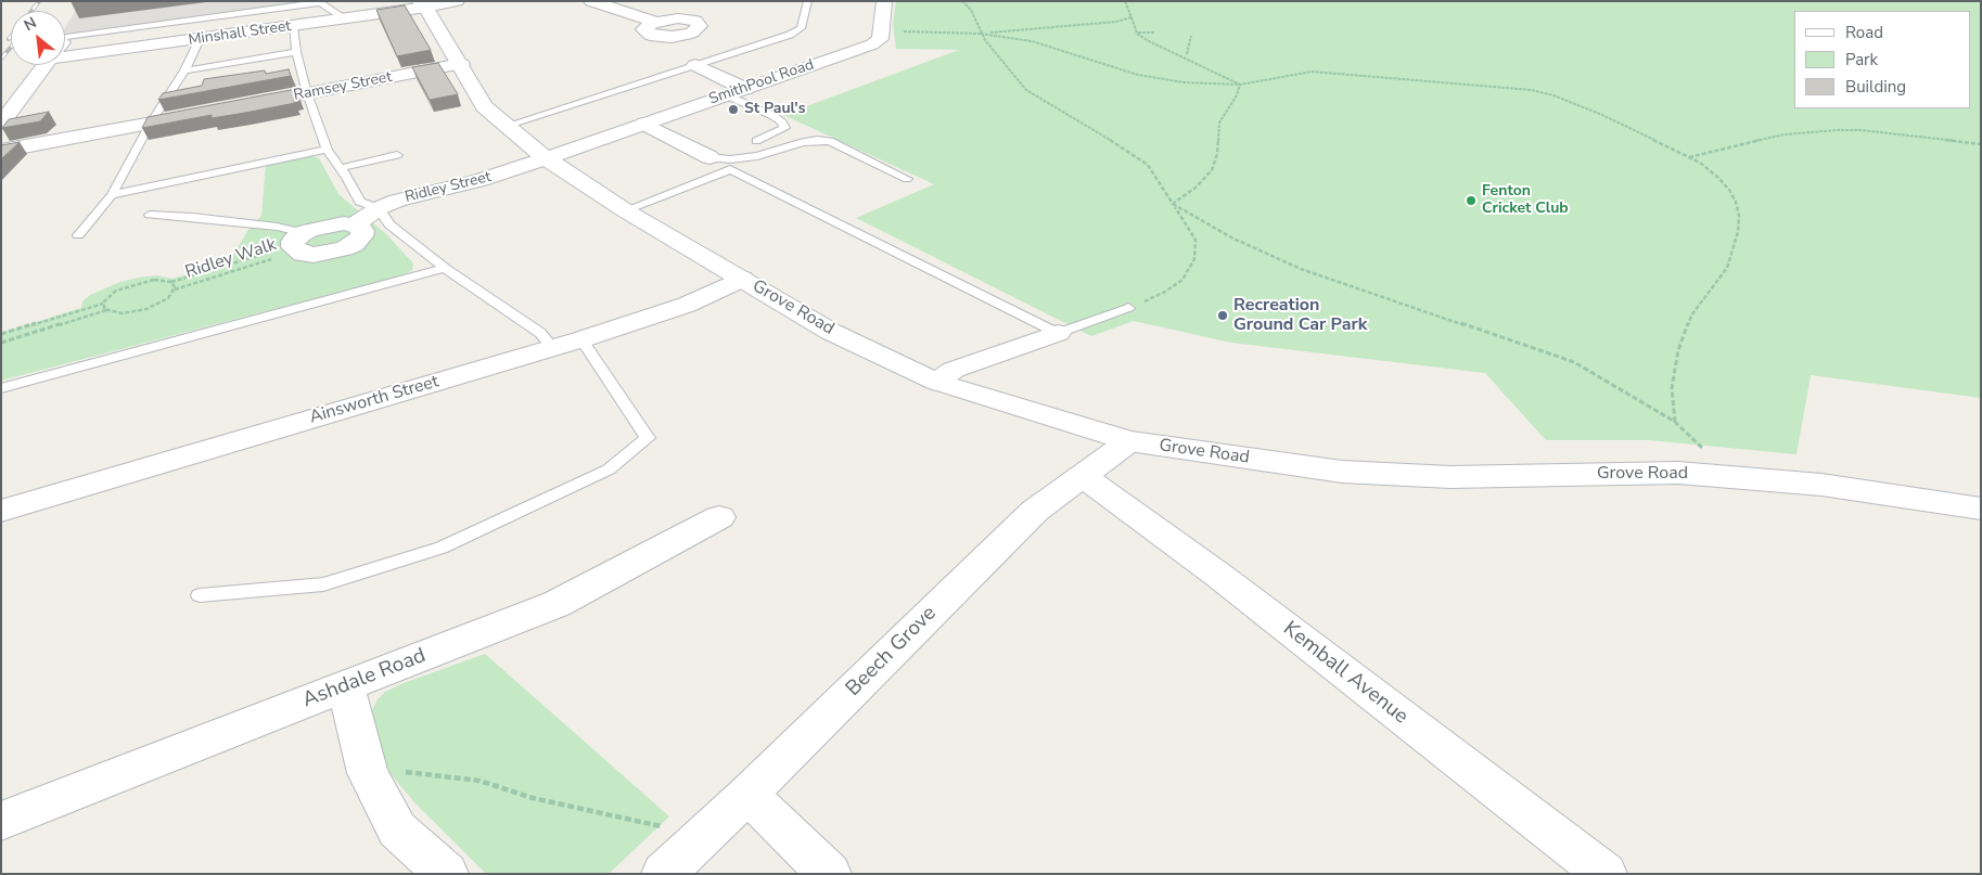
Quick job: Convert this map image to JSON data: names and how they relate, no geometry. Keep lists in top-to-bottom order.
{
  "streets": {
    "street": [
      "Minshall Street",
      "SmithPool Road",
      "Ramsey Street",
      "Ridley Street",
      "Grove Road",
      "Ainsworth Street",
      "Beech Grove",
      "Kemball Avenue",
      "Ashdale Road"
    ],
    "path": ["Ridley Walk"]
  },
  "crossings": [
    ["Minshall Street", "Grove Road"],
    ["SmithPool Road", "Ridley Street"],
    ["SmithPool Road", "Grove Road"],
    ["Ramsey Street", "Grove Road"],
    ["Ridley Street", "Ridley Walk"],
    ["Ridley Street", "Grove Road"],
    ["Grove Road", "Ainsworth Street"],
    ["Grove Road", "Beech Grove"],
    ["Beech Grove", "Kemball Avenue"]
  ],
  "places": ["St Paul's", "Fenton Cricket Club", "Recreation Ground Car Park"],
  "legend": ["Road", "Park", "Building"],
  "north": "top left"
}
